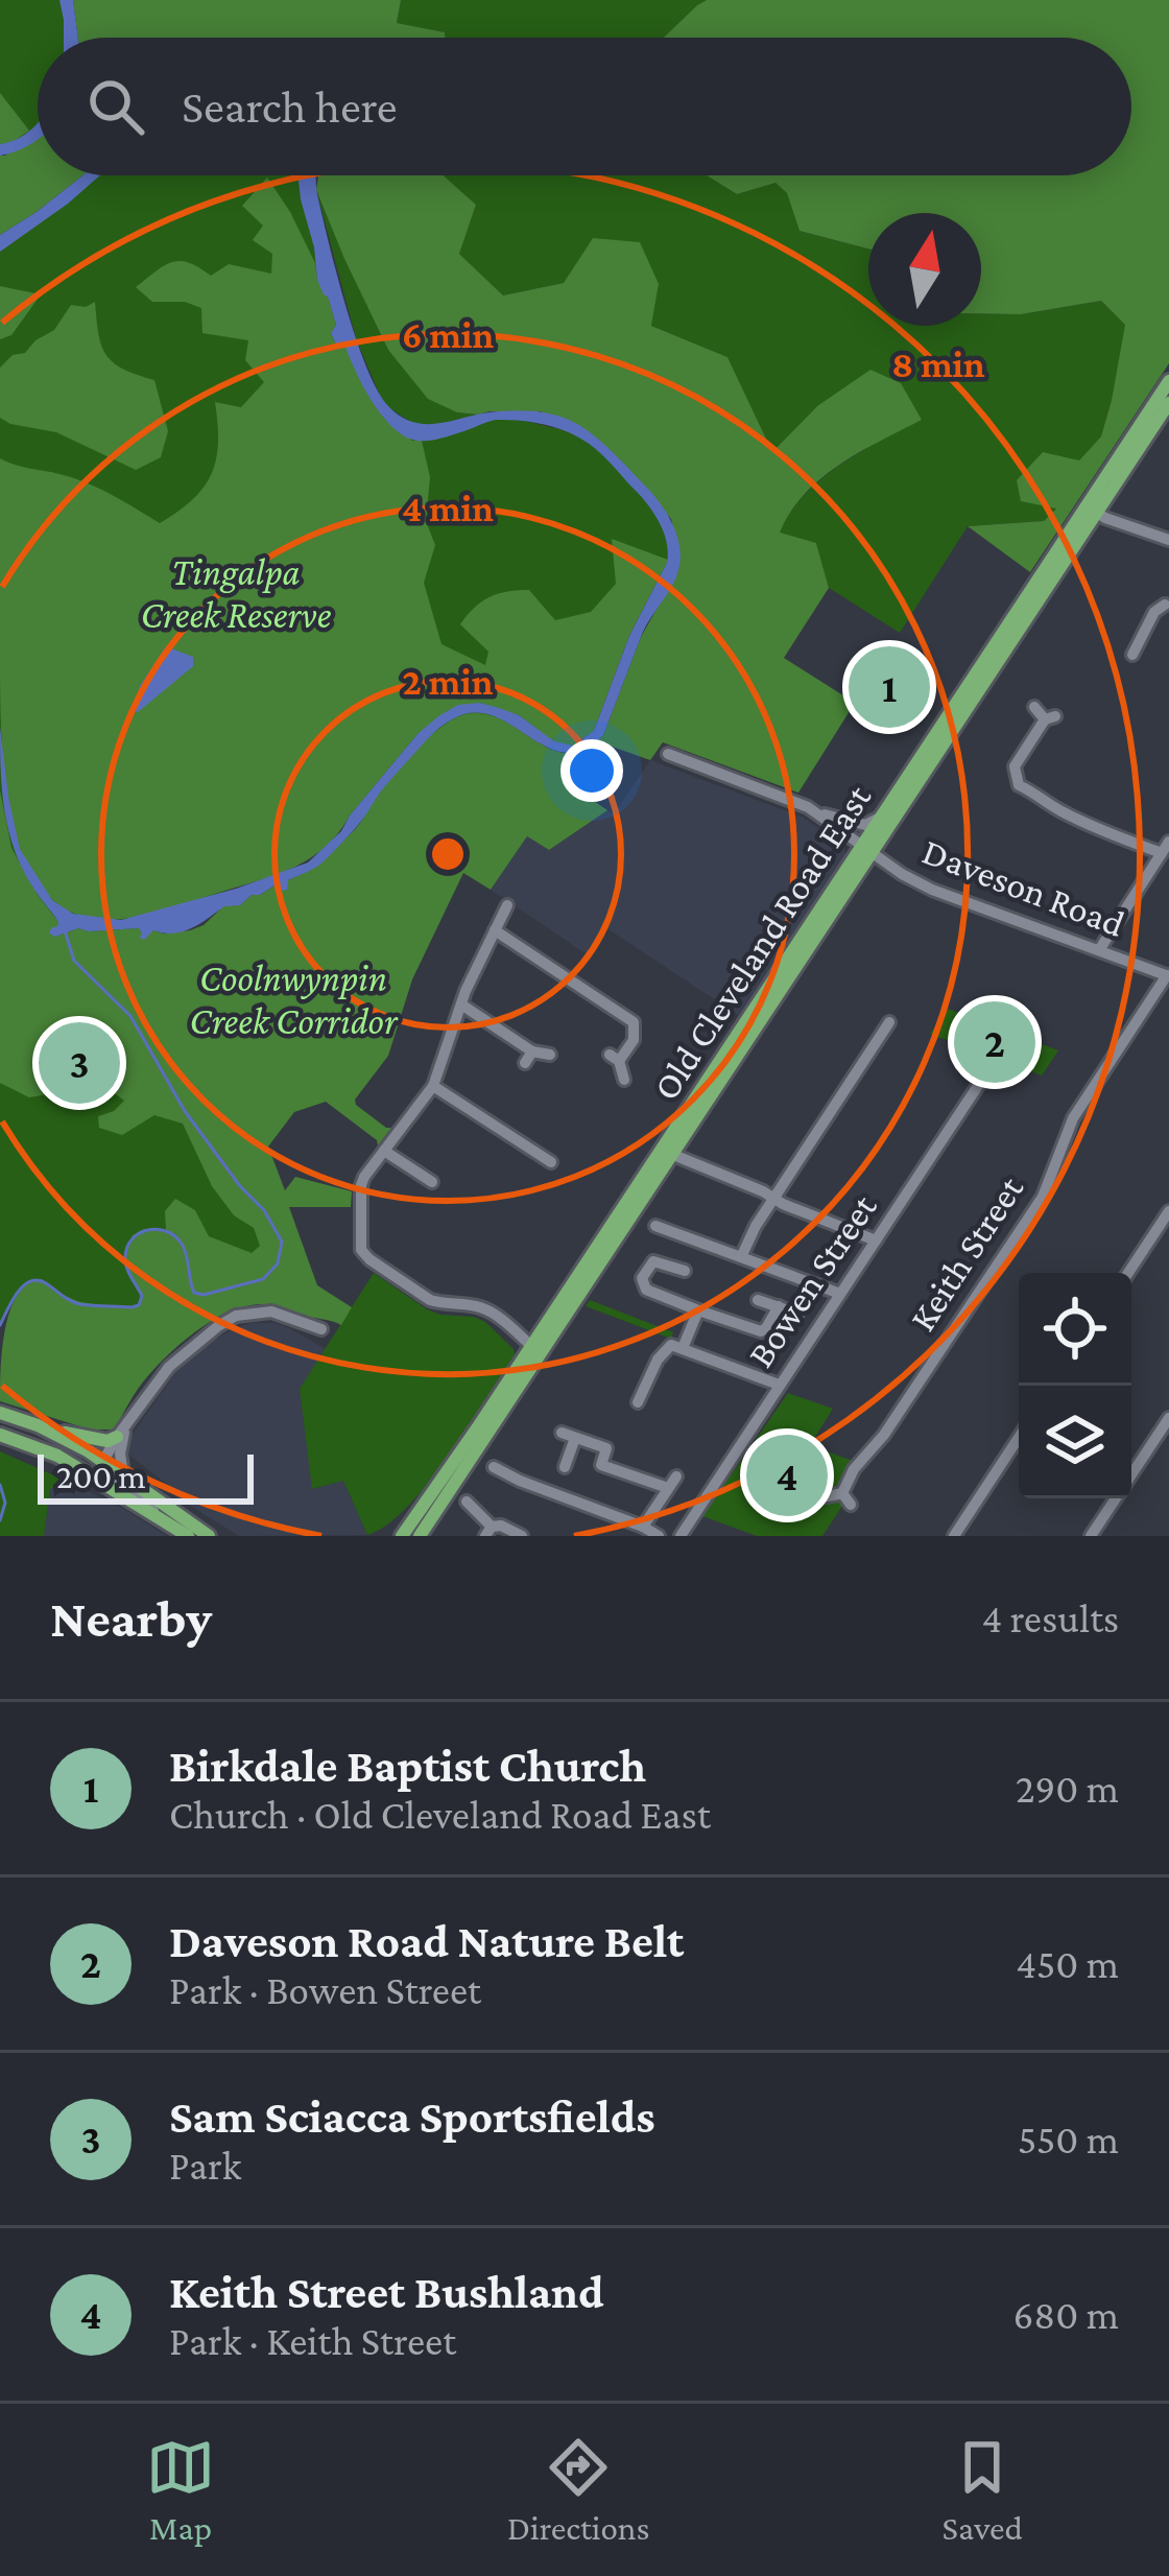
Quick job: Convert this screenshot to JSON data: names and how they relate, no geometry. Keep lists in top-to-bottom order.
{
  "streets": {
    "main road": ["Old Cleveland Road East"],
    "street": ["Daveson Road", "Keith Street", "Bowen Street"]
  },
  "crossings": [
    ["Daveson Road", "Old Cleveland Road East"],
    ["Daveson Road", "Keith Street"]
  ],
  "parks": ["Tingalpa Creek Reserve", "Coolnwynpin Creek Corridor"],
  "scale_bar": "200 m",
  "north": "top",
  "page": {
    "search": "Search here",
    "pins": [
      "1",
      "2",
      "3",
      "4"
    ],
    "scale": "200 m",
    "heading": ["Nearby", "4 results"],
    "list": [
      {
        "mark": "1",
        "name": "Birkdale Baptist Church",
        "note": "Church · Old Cleveland Road East",
        "value": "290 m"
      },
      {
        "mark": "2",
        "name": "Daveson Road Nature Belt",
        "note": "Park · Bowen Street",
        "value": "450 m"
      },
      {
        "mark": "3",
        "name": "Sam Sciacca Sportsfields",
        "note": "Park",
        "value": "550 m"
      },
      {
        "mark": "4",
        "name": "Keith Street Bushland",
        "note": "Park · Keith Street",
        "value": "680 m"
      }
    ],
    "nav": ["Map", "Directions", "Saved"]
  },
  "rings": [
    "6 min",
    "8 min",
    "4 min",
    "2 min"
  ]
}
